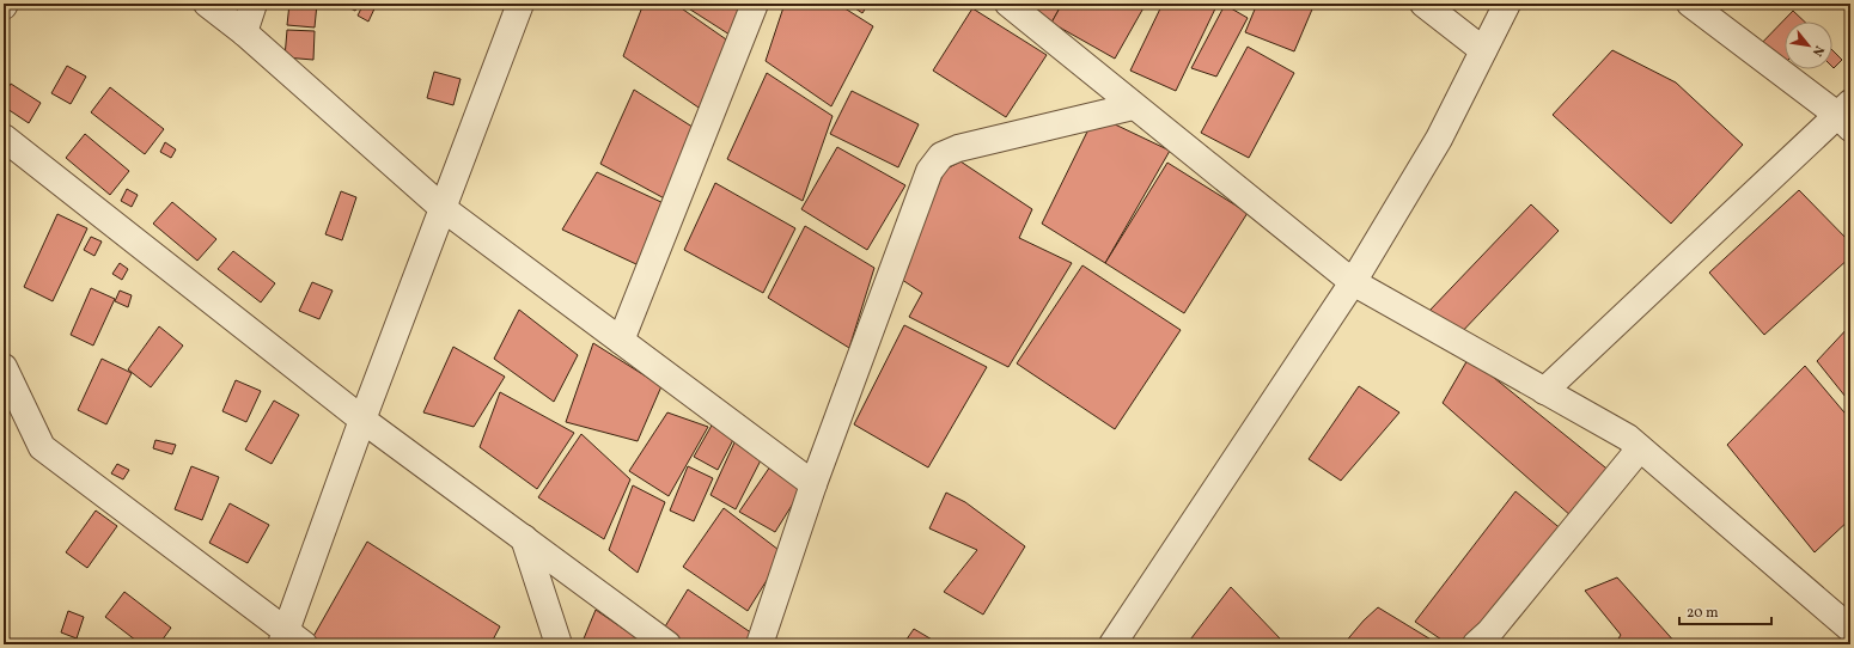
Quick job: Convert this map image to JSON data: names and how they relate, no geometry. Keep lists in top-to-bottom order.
{
  "scale_bar": "20 m",
  "north": "bottom right"
}
